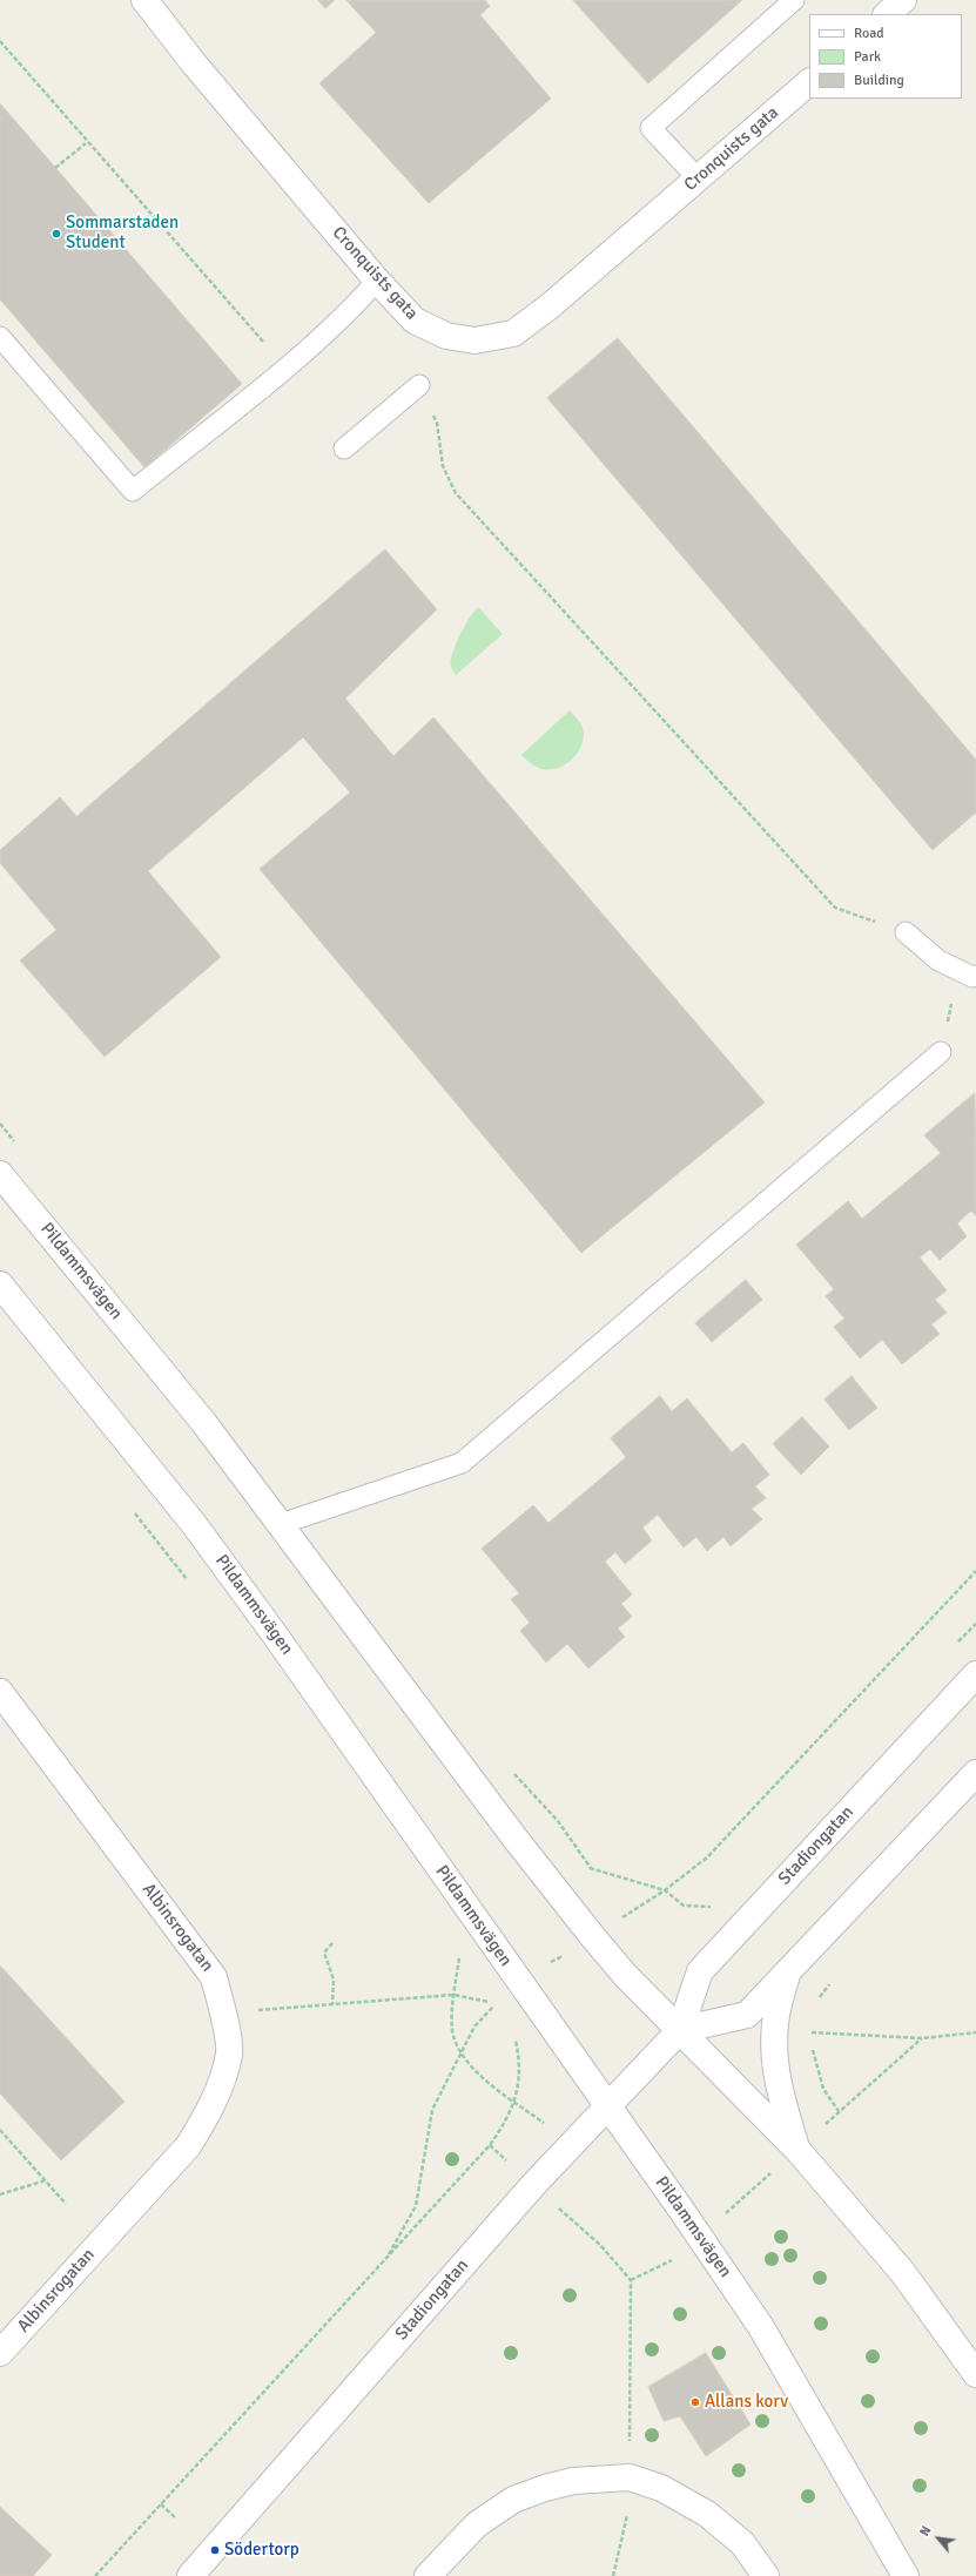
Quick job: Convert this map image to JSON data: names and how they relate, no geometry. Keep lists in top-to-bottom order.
{
  "streets": {
    "main road": [
      "Cronquists gata",
      "Pildammsvägen",
      "Stadiongatan",
      "Albinsrogatan"
    ]
  },
  "crossings": [
    ["Pildammsvägen", "Stadiongatan"]
  ],
  "places": ["Sommarstaden Student", "Allans korv", "Södertorp"],
  "legend": ["Road", "Park", "Building"],
  "north": "top left"
}
